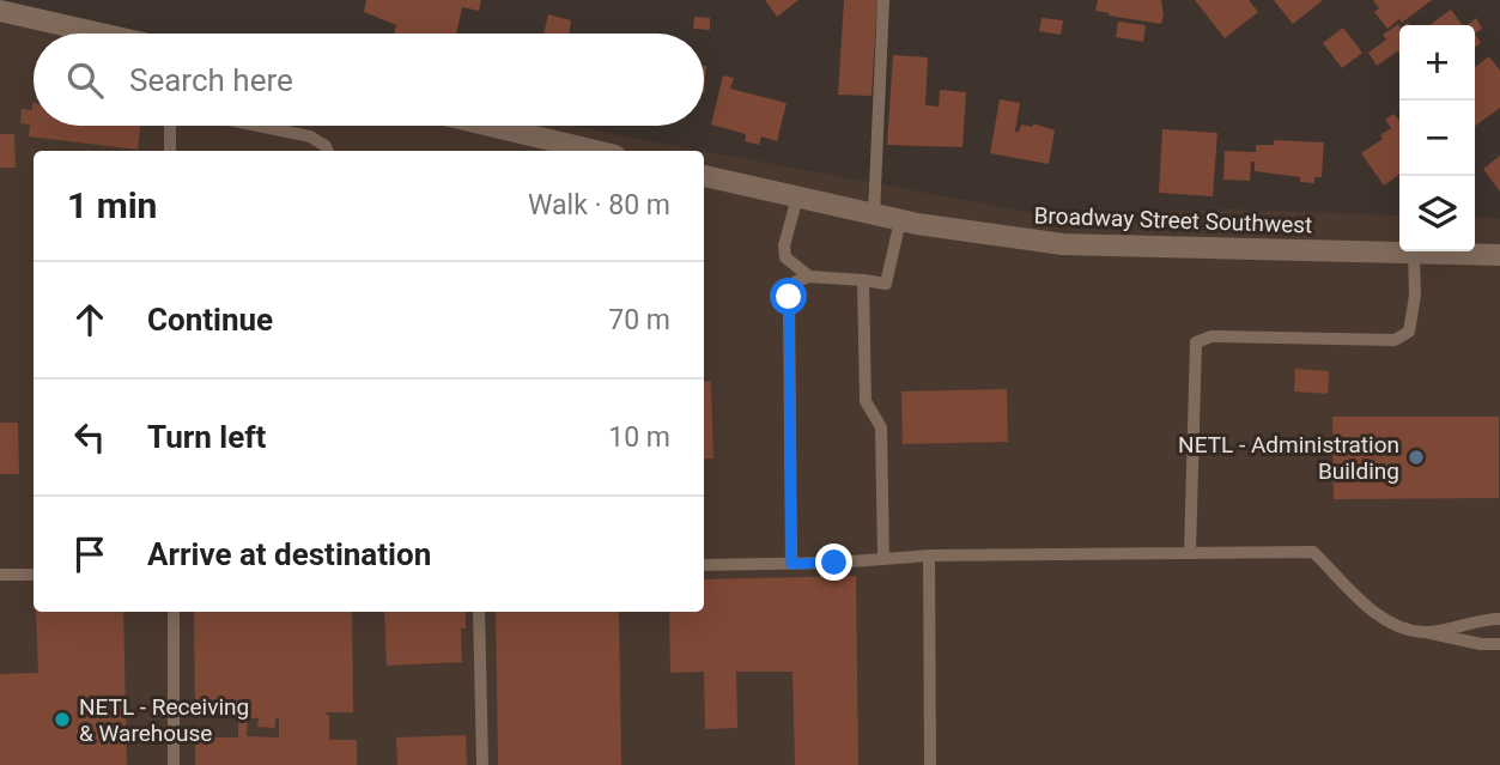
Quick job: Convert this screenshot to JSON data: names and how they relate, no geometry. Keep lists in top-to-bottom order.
{
  "streets": {
    "street": ["Broadway Street Southwest"]
  },
  "places": ["NETL - Administration Building", "NETL - Receiving & Warehouse"],
  "page": {
    "map_buttons": ["+", "−"],
    "search": "Search here",
    "heading": ["1 min", "Walk · 80 m"],
    "list": [
      ["Continue", "70 m"],
      ["Turn left", "10 m"],
      "Arrive at destination"
    ]
  }
}
